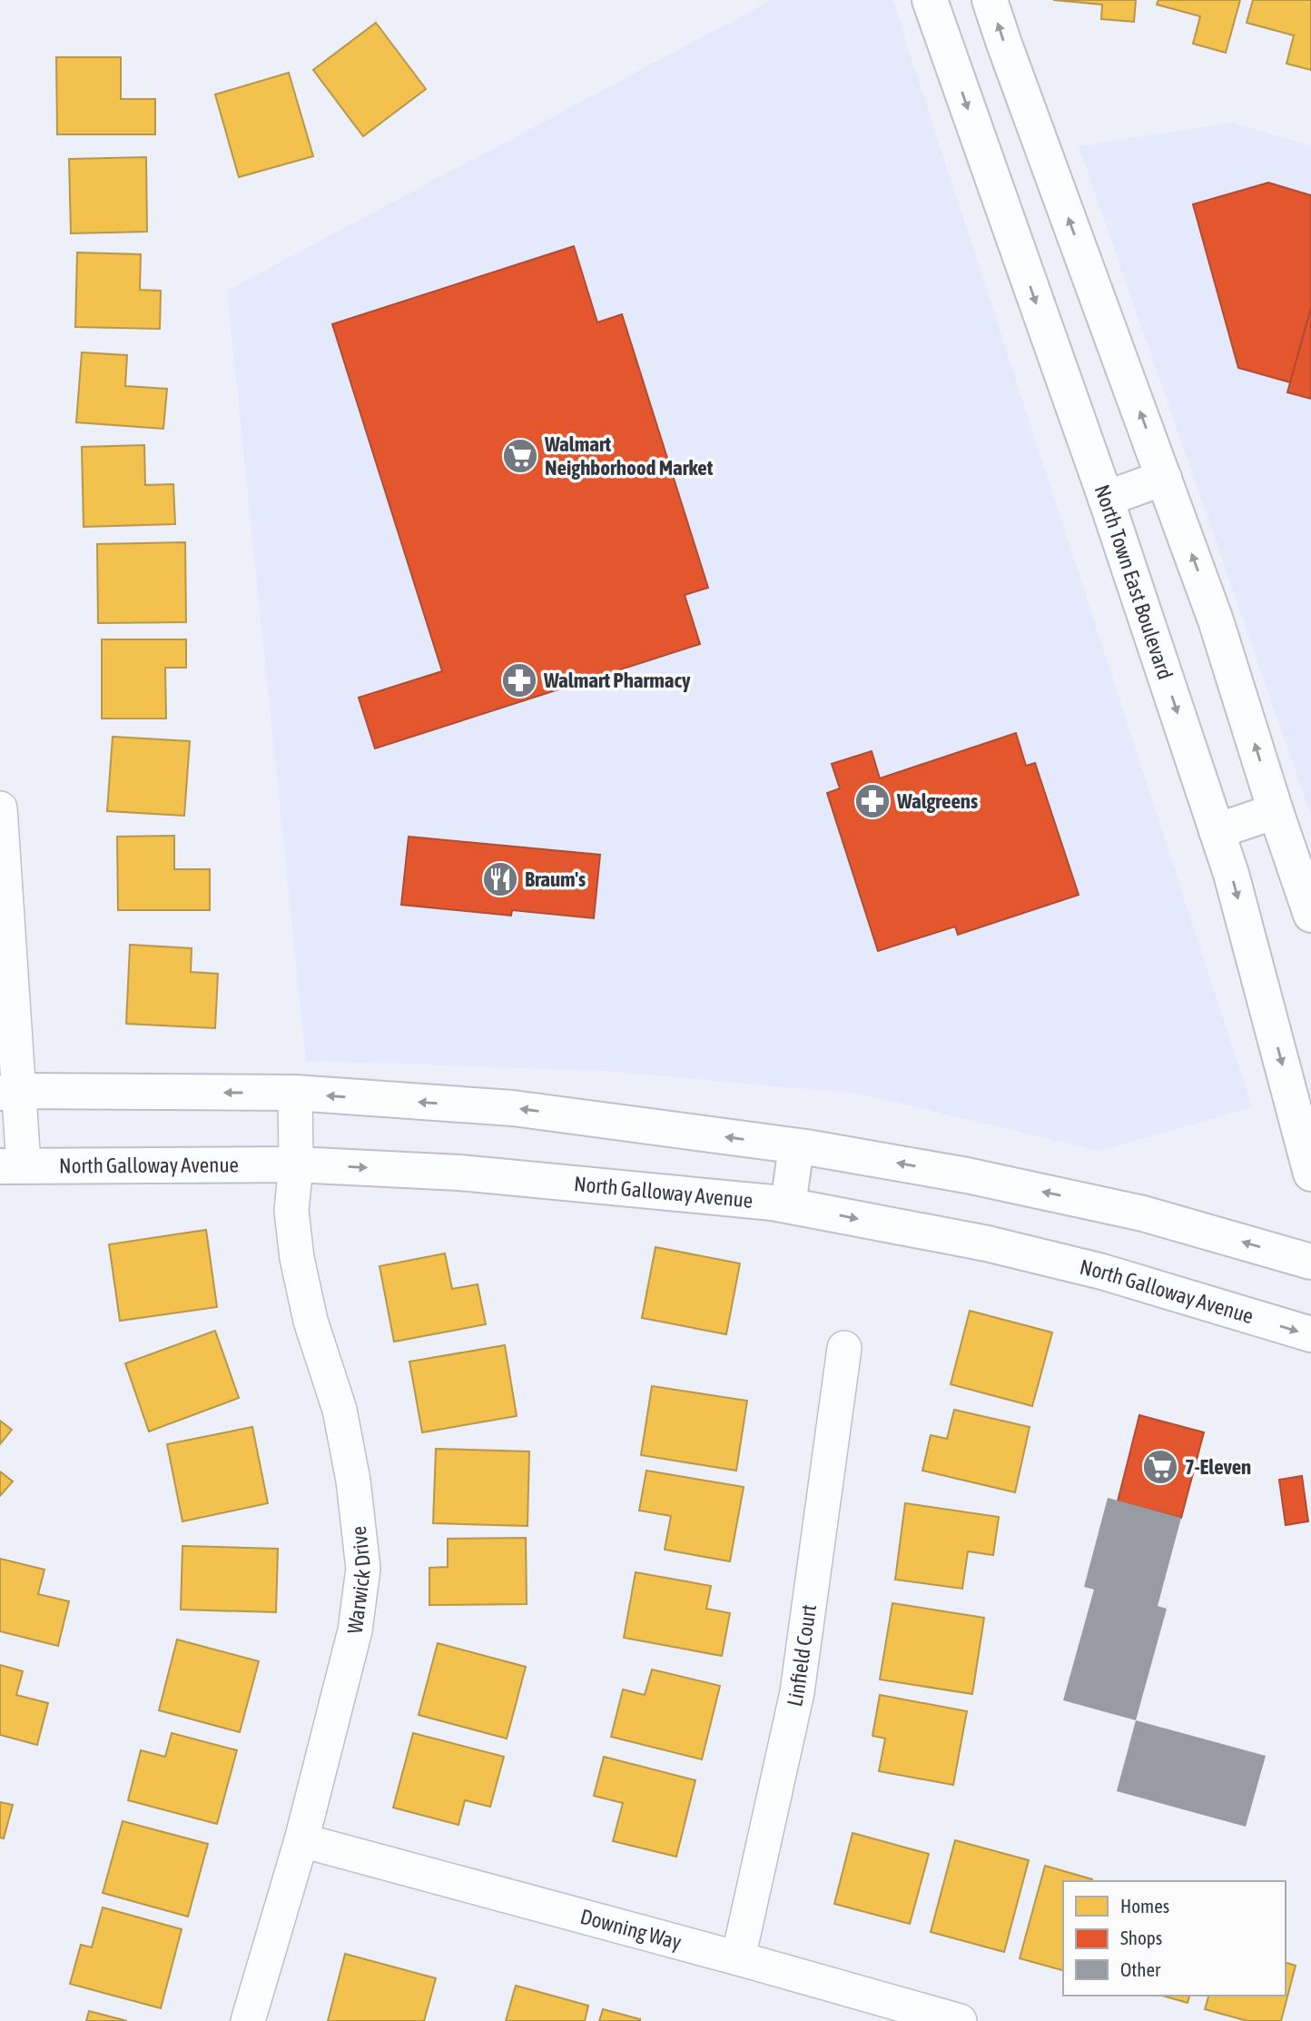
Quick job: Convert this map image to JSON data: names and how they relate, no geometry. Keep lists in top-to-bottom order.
{
  "streets": {
    "main road": ["North Town East Boulevard", "North Galloway Avenue"],
    "street": ["Warwick Drive", "Linfield Court", "Downing Way"]
  },
  "crossings": [
    ["North Galloway Avenue", "Warwick Drive"],
    ["Warwick Drive", "Downing Way"],
    ["Linfield Court", "Downing Way"]
  ],
  "places": {
    "supermarket": ["Walmart Neighborhood Market", "7-Eleven"],
    "pharmacy": ["Walmart Pharmacy", "Walgreens"],
    "restaurant": ["Braum's"]
  },
  "legend": ["Homes", "Shops", "Other"]
}
